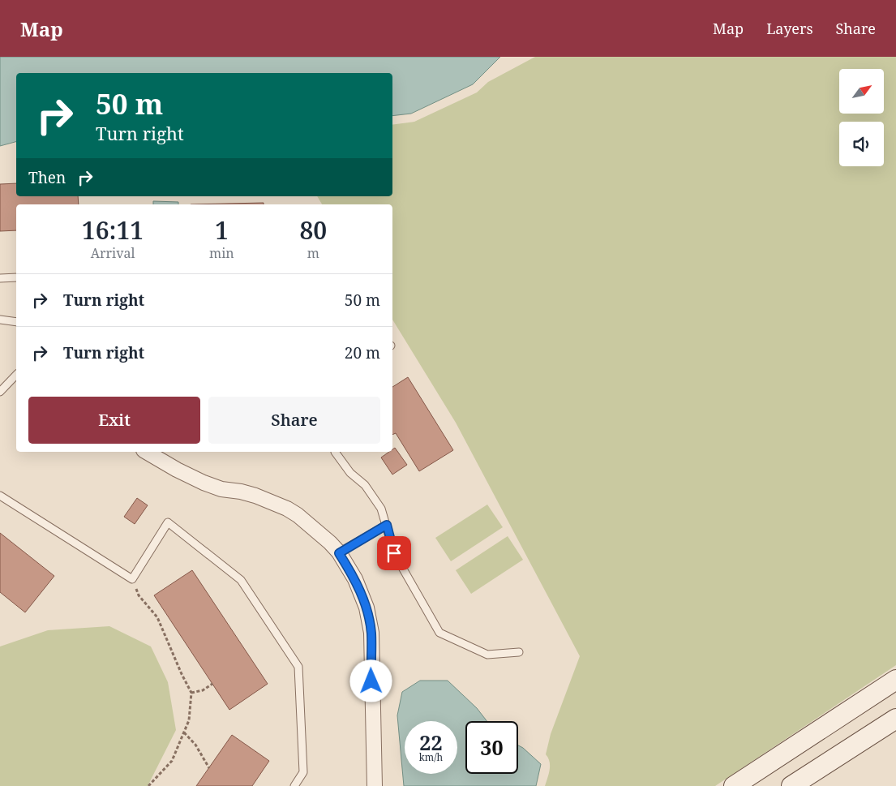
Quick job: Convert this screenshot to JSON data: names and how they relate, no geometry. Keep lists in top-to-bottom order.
{
  "north": "top right",
  "page": {
    "header": "Map",
    "nav": ["Map", "Layers", "Share"],
    "turn": ["50 m", "Turn right"],
    "then": "Then",
    "eta": [
      "16:11",
      "Arrival",
      "1",
      "min",
      "80",
      "m"
    ],
    "list": [
      {
        "name": "Turn right",
        "value": "50 m"
      },
      {
        "name": "Turn right",
        "value": "20 m"
      }
    ],
    "buttons": ["Exit", "Share"],
    "speed": "22 km/h",
    "limit": "30"
  }
}
